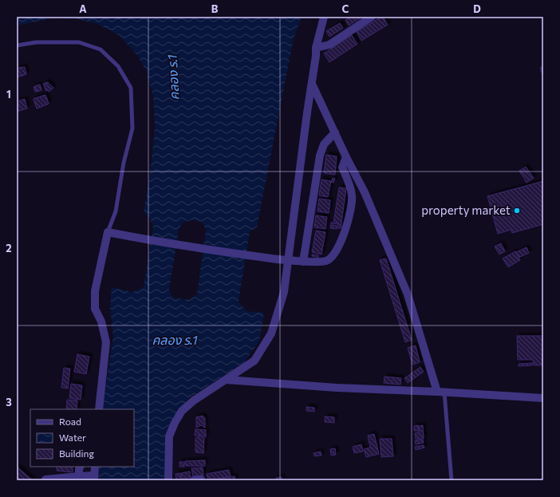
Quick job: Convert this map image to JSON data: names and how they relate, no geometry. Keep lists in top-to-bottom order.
{
  "water": ["คลอง ร.1"],
  "places": ["property market"],
  "legend": ["Road", "Water", "Building"],
  "grid": {
    "columns": [
      "A",
      "B",
      "C",
      "D"
    ],
    "rows": ["1", "2", "3"]
  }
}
